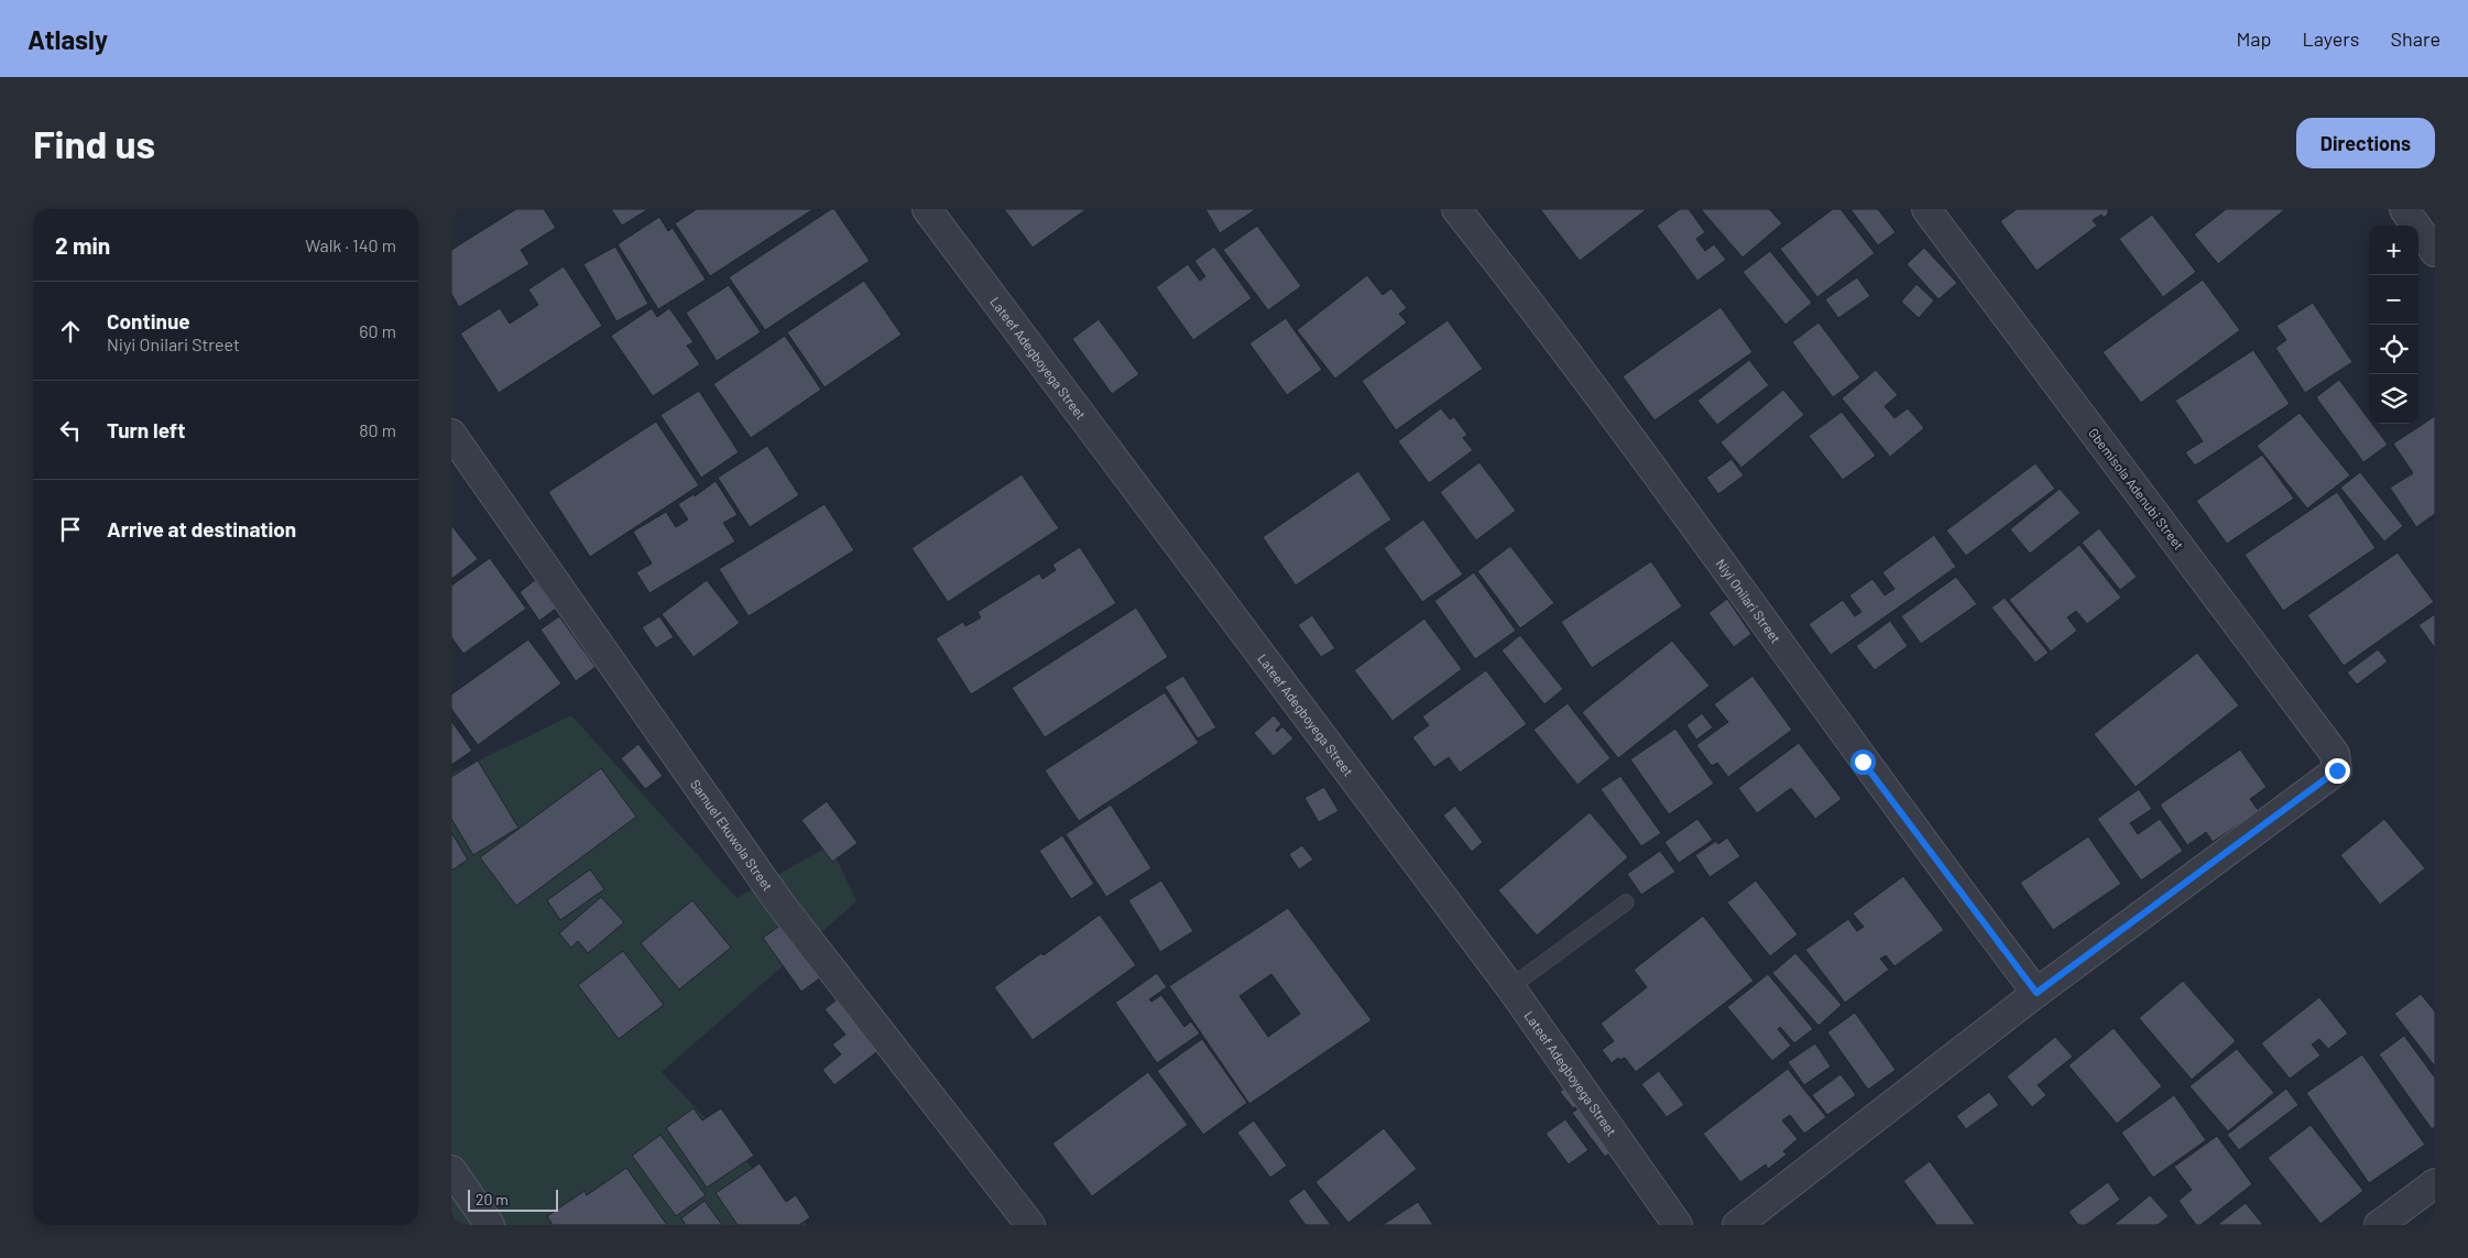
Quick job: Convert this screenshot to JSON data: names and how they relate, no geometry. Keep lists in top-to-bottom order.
{
  "streets": {
    "street": [
      "Lateef Adegboyega Street",
      "Gbemisola Adenubi Street",
      "Niyi Onilari Street",
      "Samuel Ekuwola Street"
    ]
  },
  "crossings": [
    ["Gbemisola Adenubi Street", "Niyi Onilari Street"]
  ],
  "scale_bar": "20 m",
  "page": {
    "header": "Atlasly",
    "nav": ["Map", "Layers", "Share"],
    "buttons": "Directions",
    "title": "Find us",
    "heading": ["2 min", "Walk · 140 m"],
    "map_buttons": ["+", "−"],
    "list": [
      ["Continue", "Niyi Onilari Street", "60 m"],
      ["Turn left", "80 m"],
      "Arrive at destination"
    ],
    "scale": "20 m"
  }
}
